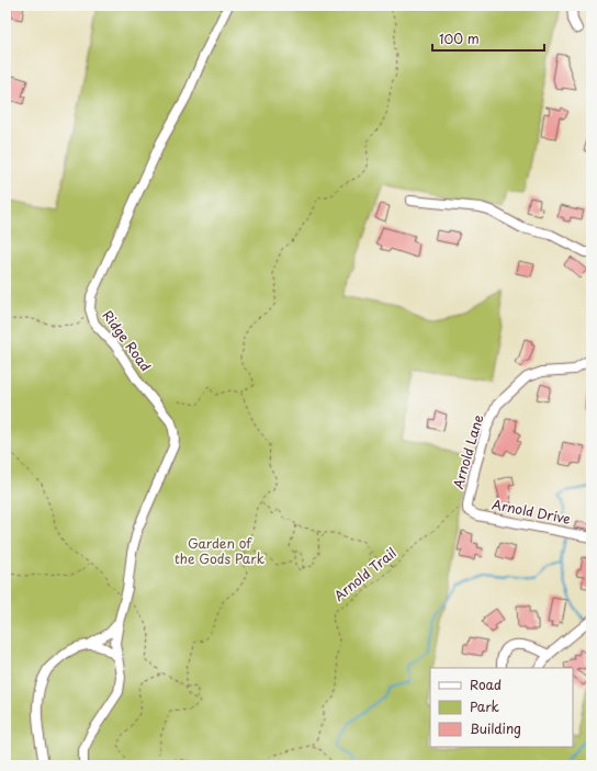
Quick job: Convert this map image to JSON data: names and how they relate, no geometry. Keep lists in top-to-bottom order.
{
  "streets": {
    "street": ["Ridge Road", "Arnold Lane", "Arnold Drive"],
    "path": ["Arnold Trail"]
  },
  "crossings": [
    ["Arnold Lane", "Arnold Drive"]
  ],
  "parks": ["Garden of the Gods Park"],
  "legend": ["Road", "Park", "Building"],
  "scale_bar": "100 m"
}
